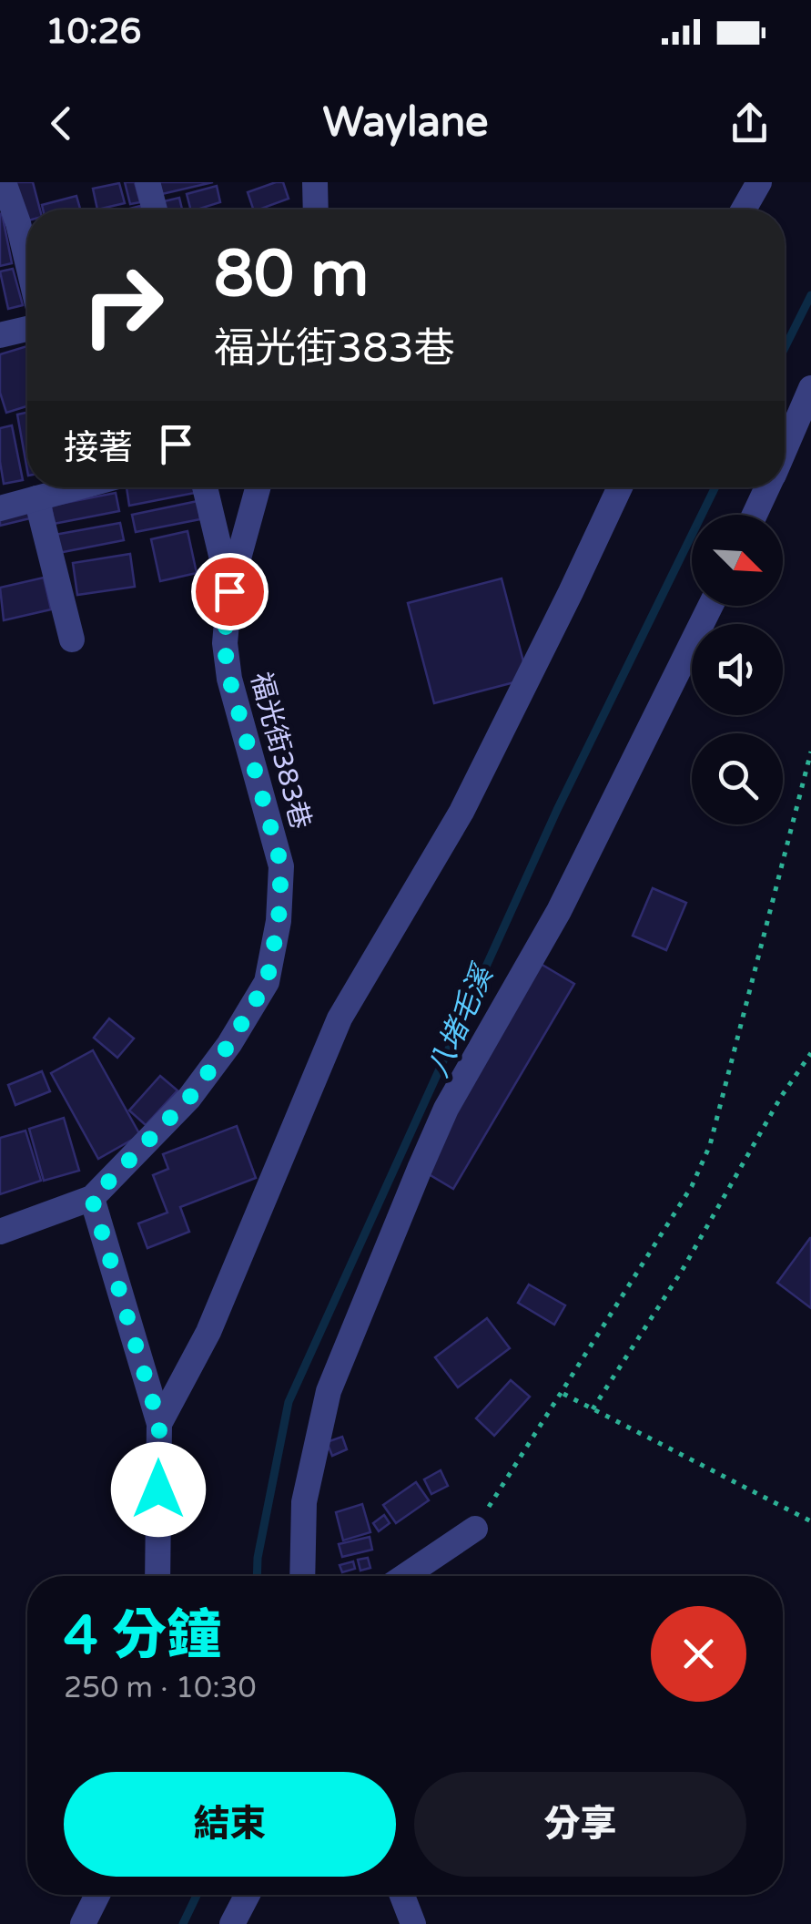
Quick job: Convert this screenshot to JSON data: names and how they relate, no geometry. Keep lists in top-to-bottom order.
{
  "streets": {
    "lane": ["福光街383巷"]
  },
  "water": ["八堵毛溪"],
  "north": "bottom right",
  "page": {
    "status": "10:26",
    "header": "Waylane",
    "turn": ["80 m", "福光街383巷"],
    "then": "接著",
    "heading": ["4 分鐘", "250 m · 10:30"],
    "buttons": ["結束", "分享"]
  }
}
